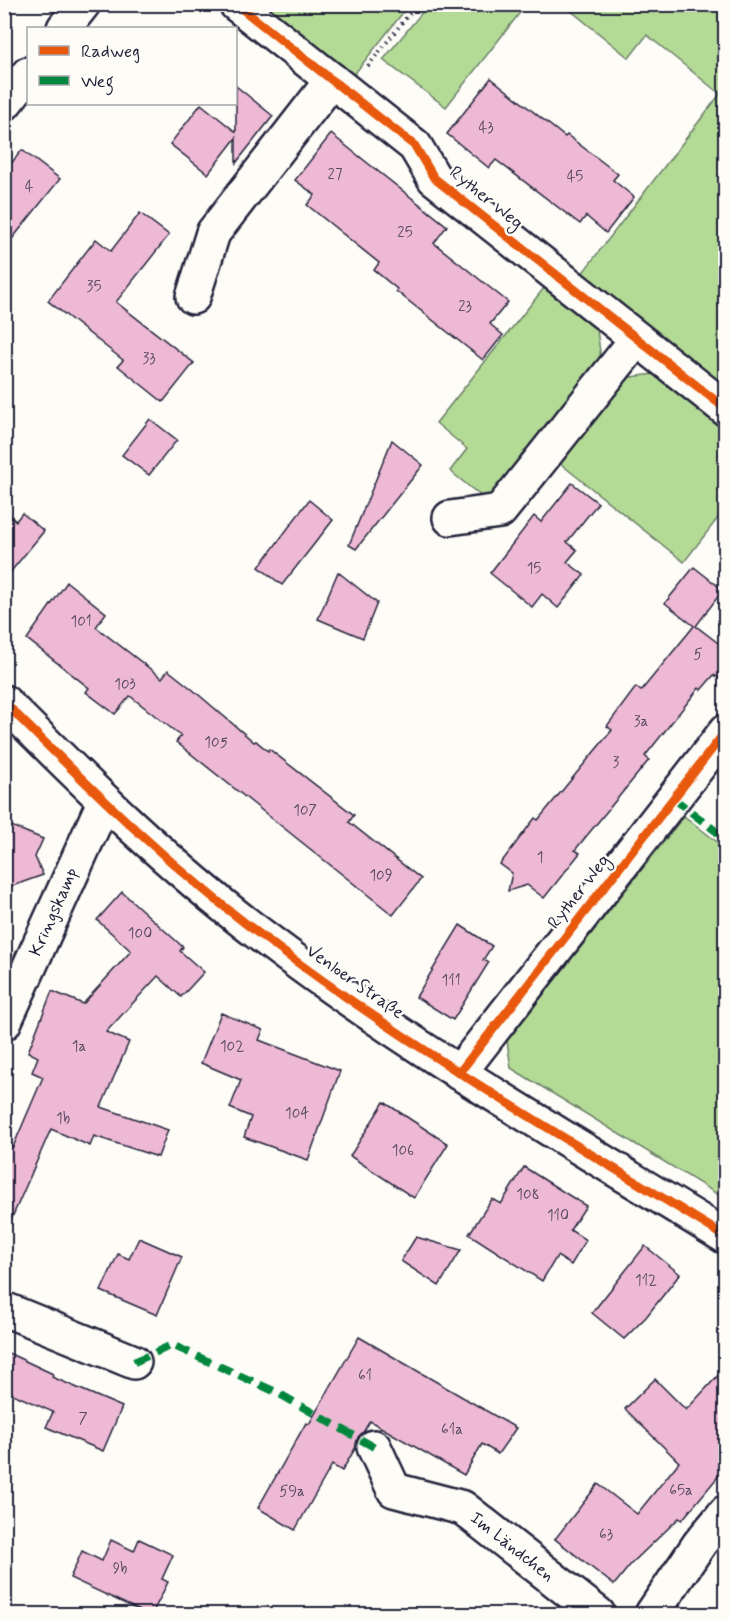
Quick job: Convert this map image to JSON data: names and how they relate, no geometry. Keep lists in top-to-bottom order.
{
  "streets": {
    "street": [
      "Ryther Weg",
      "Kringskamp",
      "Venloer Straße",
      "Im Ländchen"
    ]
  },
  "crossings": [
    ["Ryther Weg", "Venloer Straße"],
    ["Kringskamp", "Venloer Straße"]
  ],
  "house_numbers": [
    "43",
    "27",
    "45",
    "4",
    "25",
    "35",
    "23",
    "33",
    "15",
    "101",
    "5",
    "103",
    "3a",
    "105",
    "3",
    "107",
    "1",
    "109",
    "100",
    "111",
    "1a",
    "102",
    "104",
    "1b",
    "106",
    "108",
    "110",
    "112",
    "61",
    "7",
    "61a",
    "65a",
    "59a",
    "63",
    "9b"
  ],
  "legend": ["Radweg", "Weg"]
}
